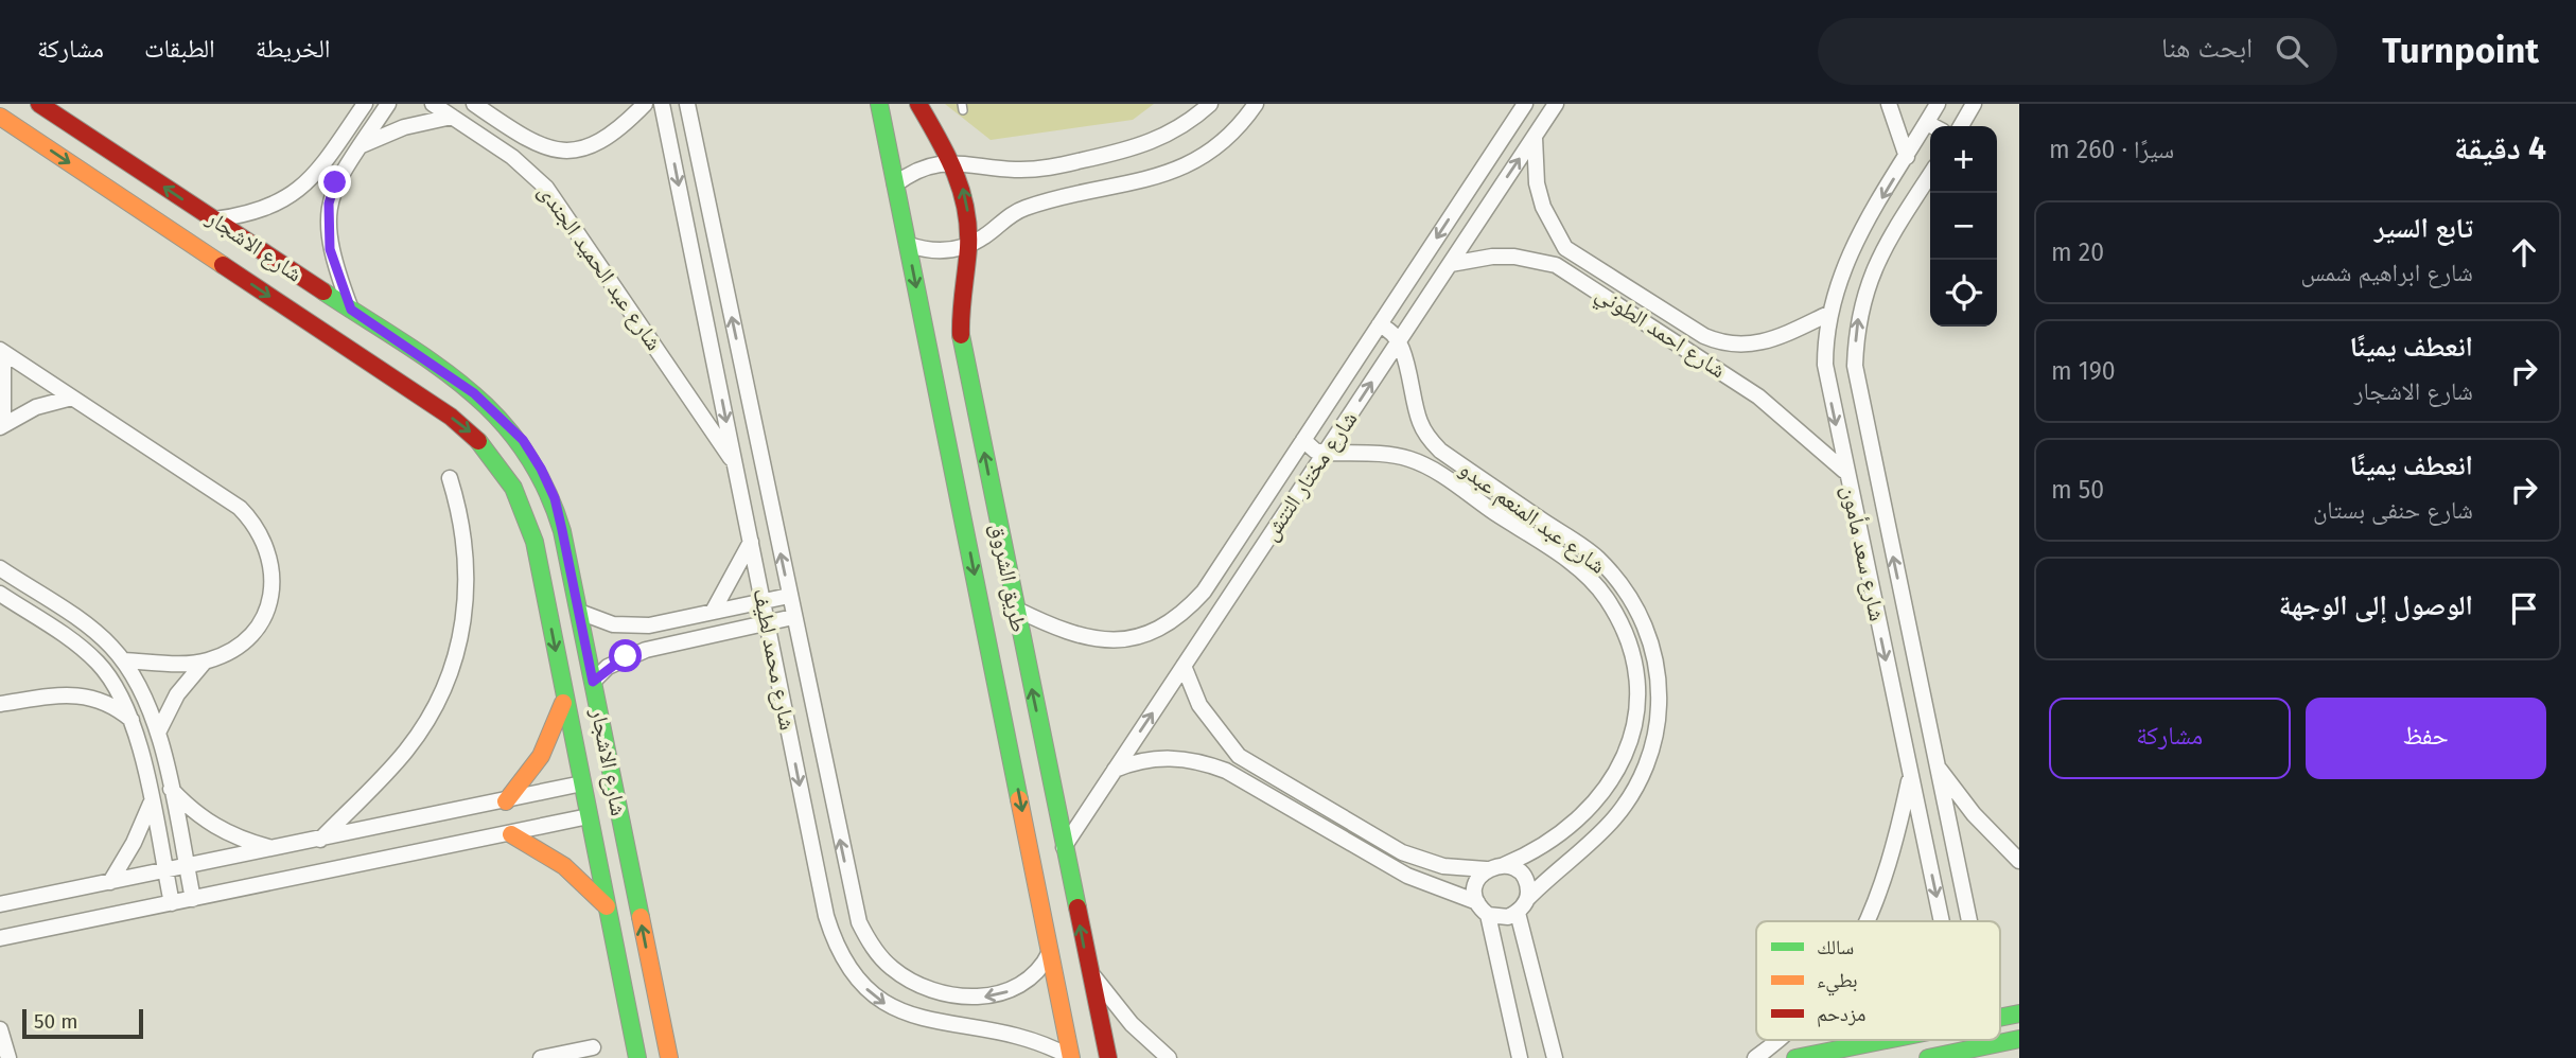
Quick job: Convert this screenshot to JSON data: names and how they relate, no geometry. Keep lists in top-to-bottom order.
{
  "streets": {
    "street": [
      "شارع الاشجار",
      "شارع عبد الحميد الجندى",
      "شارع احمد الطوني",
      "شارع مختار التتش",
      "شارع عبد المنعم عبدو",
      "شارع سعد مأمون",
      "طريق الشروق",
      "شارع محمد لطيف"
    ]
  },
  "crossings": [
    ["شارع عبد الحميد الجندى", "شارع محمد لطيف"],
    ["شارع احمد الطوني", "شارع مختار التتش"],
    ["شارع احمد الطوني", "شارع سعد مأمون"],
    ["شارع مختار التتش", "شارع عبد المنعم عبدو"],
    ["شارع مختار التتش", "طريق الشروق"],
    ["طريق الشروق", "شارع محمد لطيف"]
  ],
  "legend": ["سالك", "بطيء", "مزدحم"],
  "scale_bar": "50 m",
  "page": {
    "header": "Turnpoint",
    "search": "ابحث هنا",
    "nav": ["الخريطة", "الطبقات", "مشاركة"],
    "heading": ["4 دقيقة", "سيرًا · 260 m"],
    "map_buttons": ["+", "−"],
    "list": [
      ["تابع السير", "شارع ابراهيم شمس", "20 m"],
      ["انعطف يمينًا", "شارع الاشجار", "190 m"],
      ["انعطف يمينًا", "شارع حنفى بستان", "50 m"],
      "الوصول إلى الوجهة"
    ],
    "buttons": ["حفظ", "مشاركة"],
    "scale": "50 m"
  }
}
